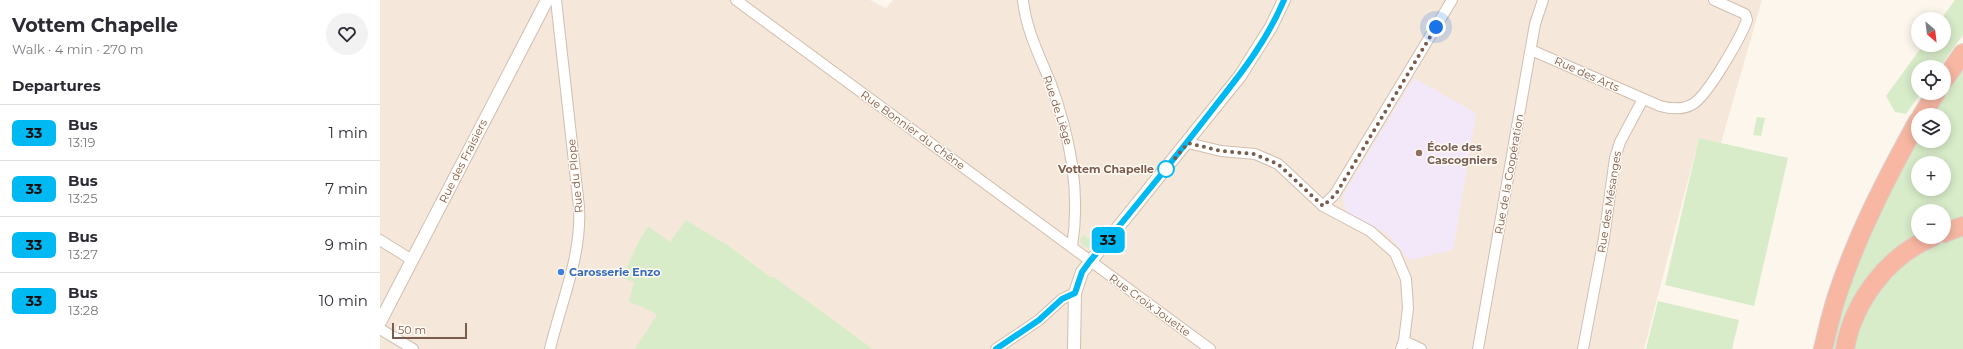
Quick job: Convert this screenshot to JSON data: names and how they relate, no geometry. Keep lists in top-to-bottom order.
{
  "streets": {
    "street": [
      "Rue des Arts",
      "Rue de Liège",
      "Rue Bonnier du Chêne",
      "Rue des Fraisiers",
      "Rue de la Coopération",
      "Rue du Plope",
      "Rue des Mésanges",
      "Rue Croix Jouette"
    ]
  },
  "crossings": [
    ["Rue des Arts", "Rue de la Coopération"],
    ["Rue des Arts", "Rue des Mésanges"],
    ["Rue de Liège", "Rue Bonnier du Chêne"],
    ["Rue Bonnier du Chêne", "Rue Croix Jouette"]
  ],
  "places": ["École des Cascogniers", "Vottem Chapelle", "Carosserie Enzo"],
  "lines": ["bus line 33"],
  "scale_bar": "50 m",
  "north": "bottom right",
  "page": {
    "heading": [
      ["Vottem Chapelle", "Walk · 4 min · 270 m"],
      "Departures"
    ],
    "on_map": "33",
    "map_buttons": ["+", "−"],
    "list": [
      {
        "mark": "33",
        "name": "Bus",
        "note": "13:19",
        "value": "1 min"
      },
      {
        "mark": "33",
        "name": "Bus",
        "note": "13:25",
        "value": "7 min"
      },
      {
        "mark": "33",
        "name": "Bus",
        "note": "13:27",
        "value": "9 min"
      },
      {
        "mark": "33",
        "name": "Bus",
        "note": "13:28",
        "value": "10 min"
      }
    ],
    "scale": "50 m"
  }
}
